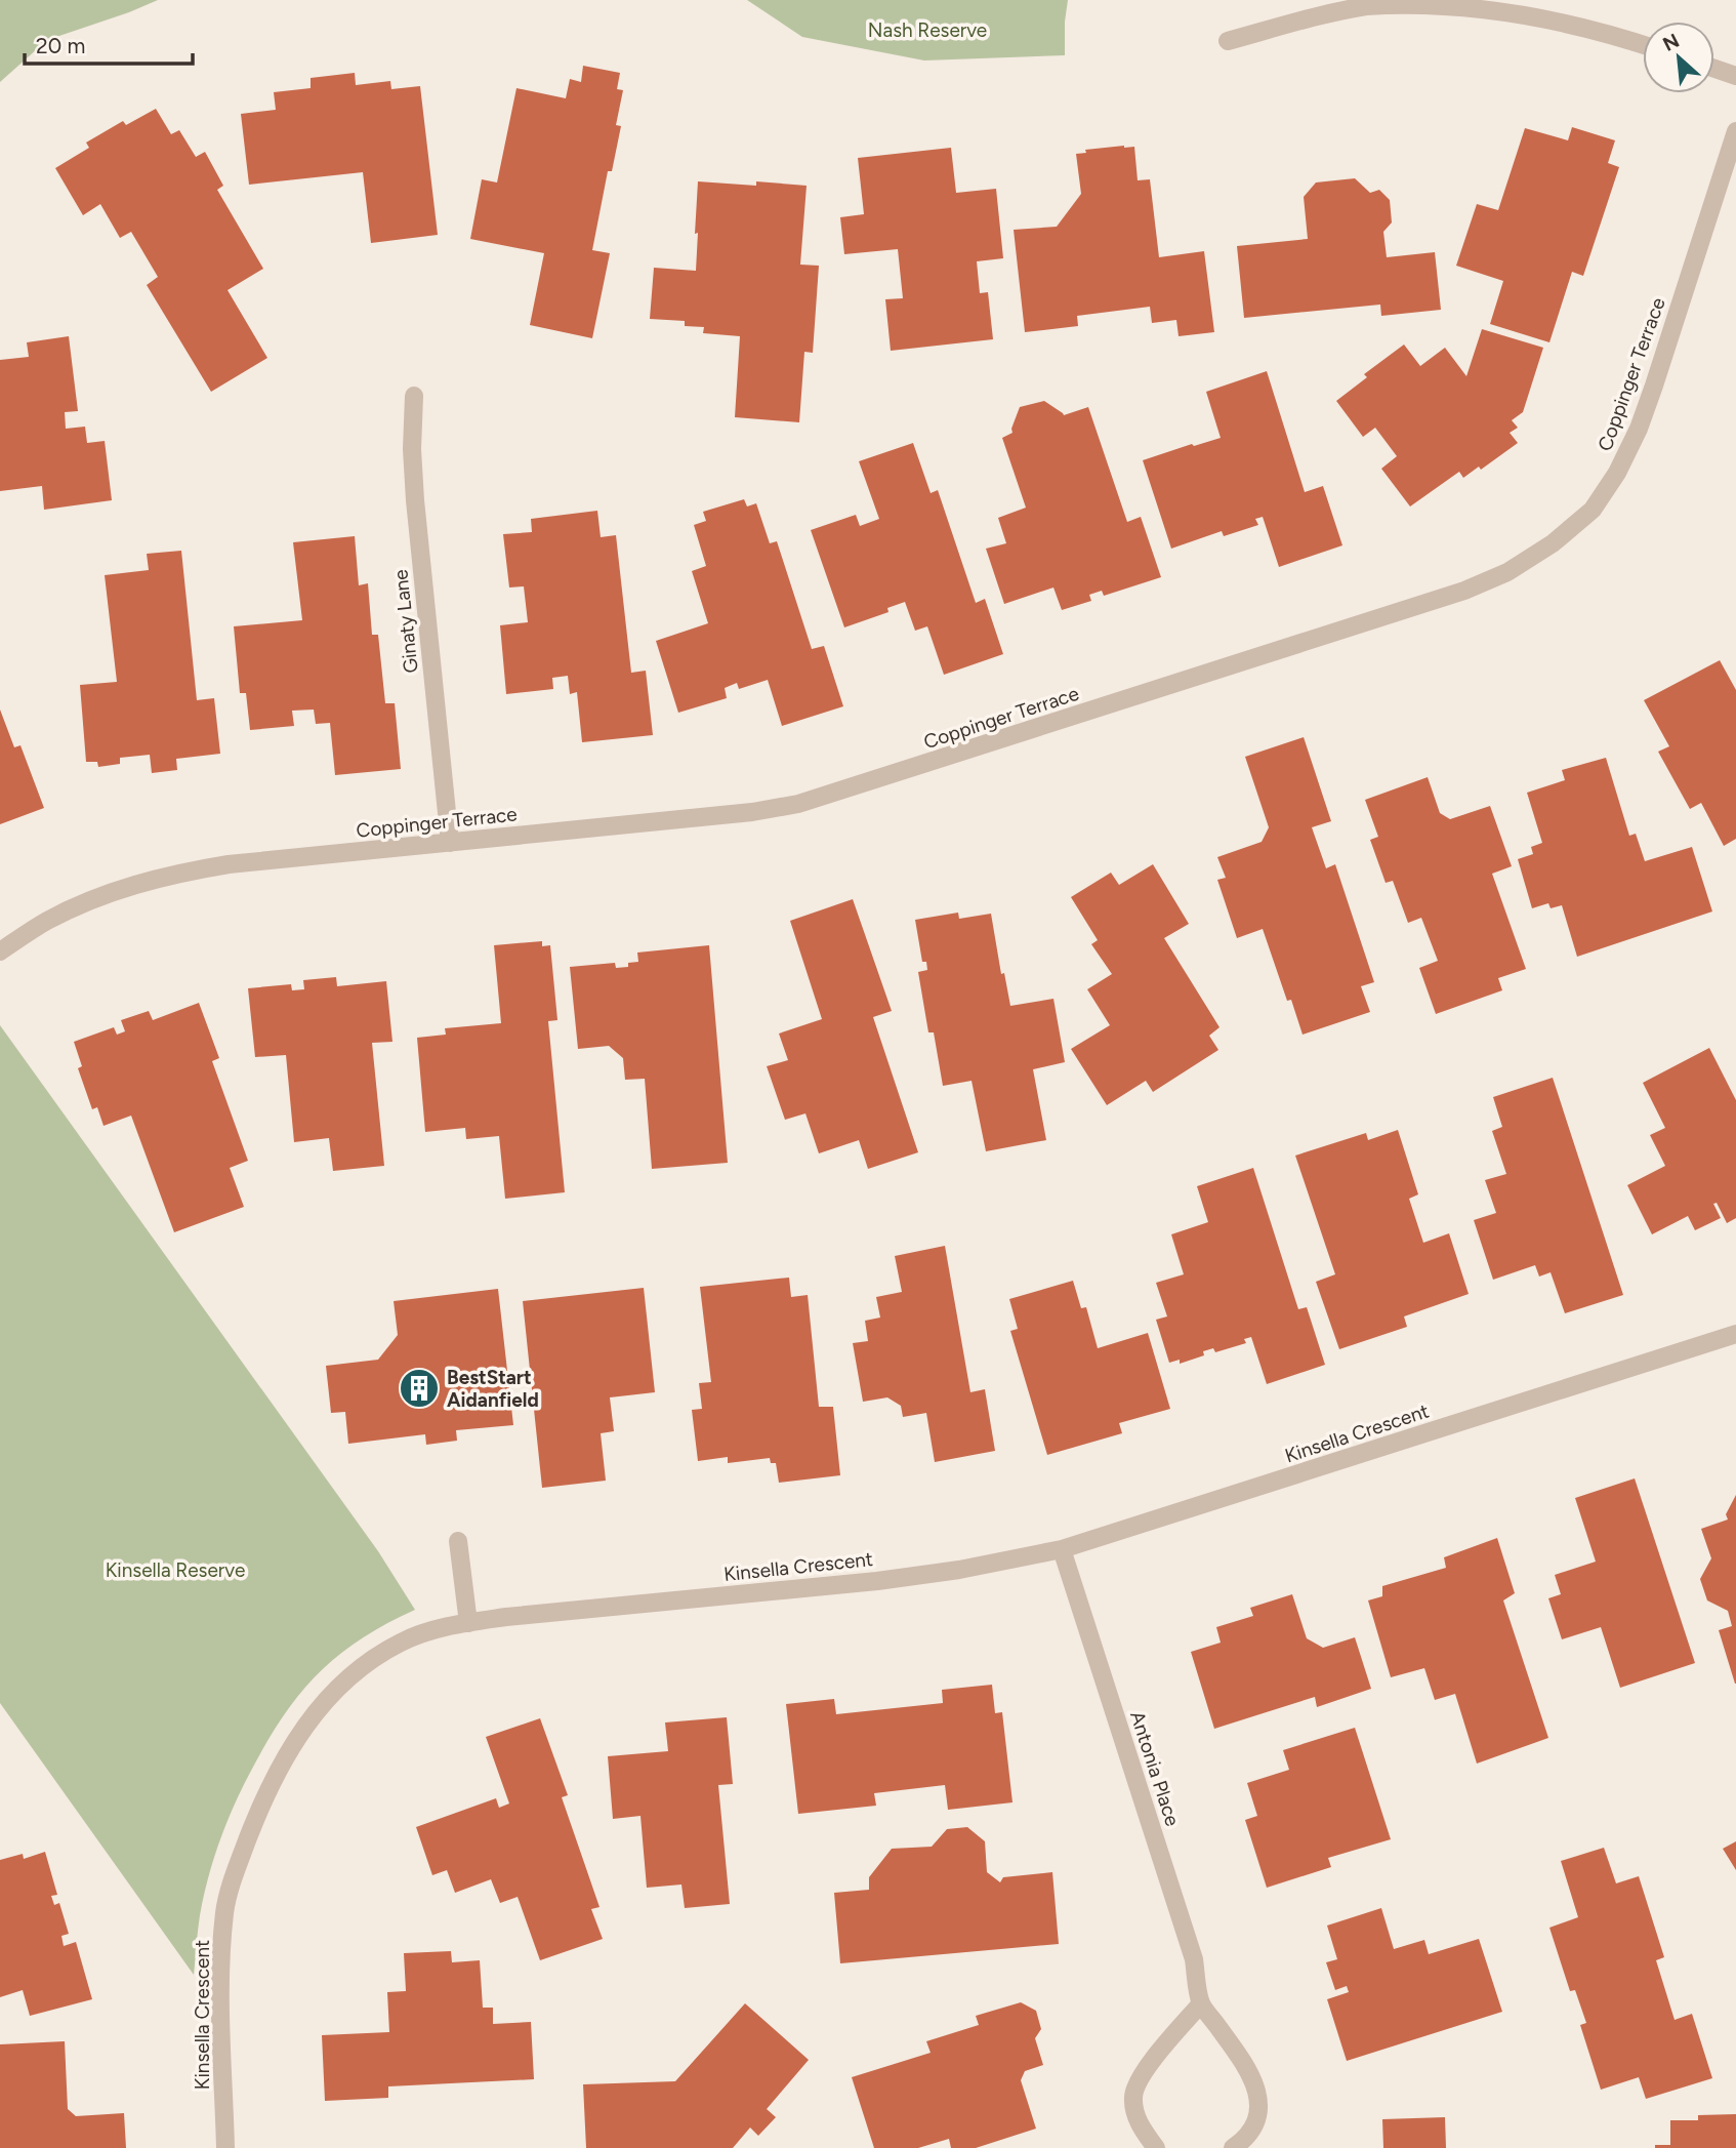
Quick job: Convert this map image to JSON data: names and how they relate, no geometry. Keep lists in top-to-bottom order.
{
  "streets": {
    "street": [
      "Coppinger Terrace",
      "Ginaty Lane",
      "Kinsella Crescent",
      "Antonia Place"
    ]
  },
  "crossings": [
    ["Coppinger Terrace", "Ginaty Lane"],
    ["Kinsella Crescent", "Antonia Place"]
  ],
  "parks": ["Nash Reserve", "Kinsella Reserve"],
  "places": {
    "building": ["BestStart Aidanfield"]
  },
  "scale_bar": "20 m",
  "north": "top left"
}
